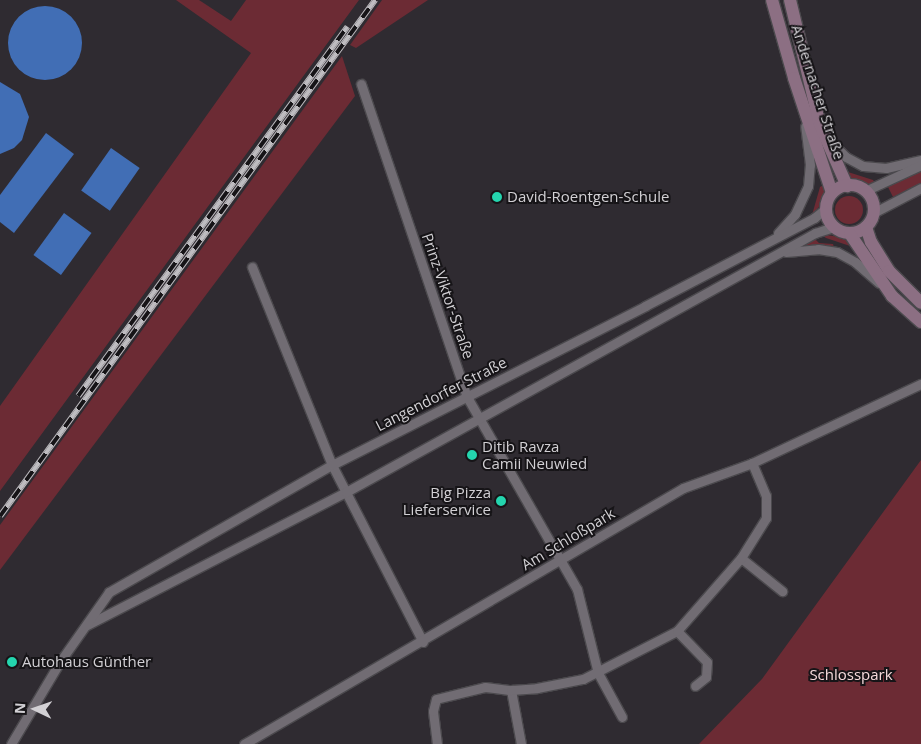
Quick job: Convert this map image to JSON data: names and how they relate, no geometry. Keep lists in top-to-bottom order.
{
  "streets": {
    "street": [
      "Andernacher Straße",
      "Prinz-Viktor-Straße",
      "Langendorfer Straße",
      "Am Schloßpark"
    ]
  },
  "crossings": [
    ["Andernacher Straße", "Langendorfer Straße"],
    ["Prinz-Viktor-Straße", "Langendorfer Straße"],
    ["Prinz-Viktor-Straße", "Am Schloßpark"]
  ],
  "parks": ["Schlosspark"],
  "places": [
    "David-Roentgen-Schule",
    "Ditib Ravza Camii Neuwied",
    "Big Pizza Lieferservice",
    "Autohaus Günther"
  ],
  "north": "left"
}
